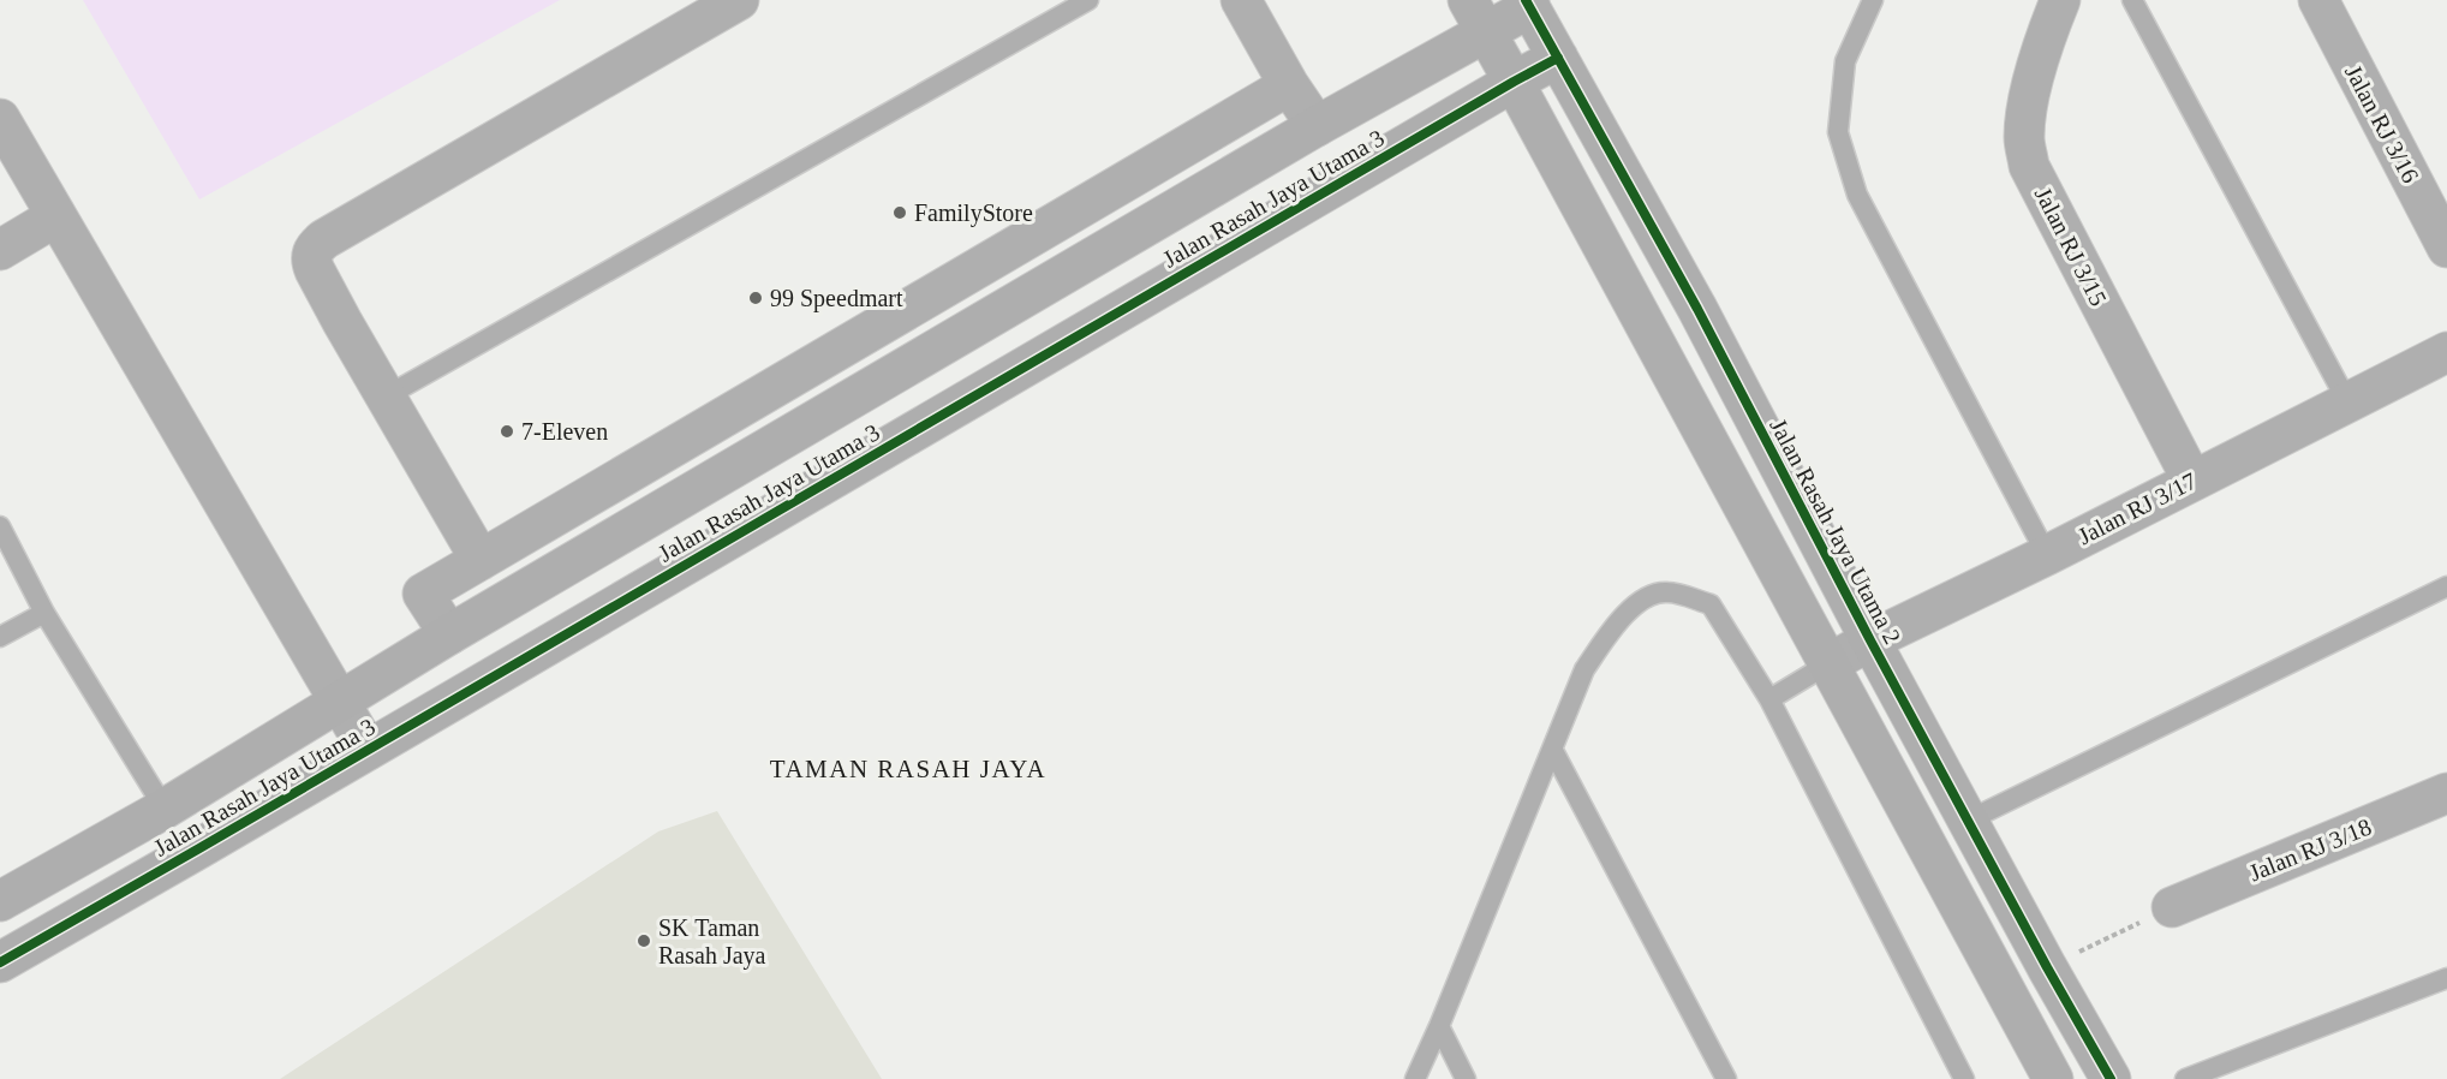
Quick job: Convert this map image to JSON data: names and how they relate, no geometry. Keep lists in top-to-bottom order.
{
  "streets": {
    "street": [
      "Jalan RJ 3/16",
      "Jalan Rasah Jaya Utama 3",
      "Jalan RJ 3/15",
      "Jalan RJ 3/17",
      "Jalan Rasah Jaya Utama 2",
      "Jalan RJ 3/18"
    ]
  },
  "crossings": [
    ["Jalan Rasah Jaya Utama 3", "Jalan Rasah Jaya Utama 2"],
    ["Jalan RJ 3/15", "Jalan RJ 3/17"],
    ["Jalan RJ 3/17", "Jalan Rasah Jaya Utama 2"]
  ],
  "districts": ["TAMAN RASAH JAYA"],
  "places": [
    "FamilyStore",
    "99 Speedmart",
    "7-Eleven",
    "SK Taman Rasah Jaya"
  ]
}
